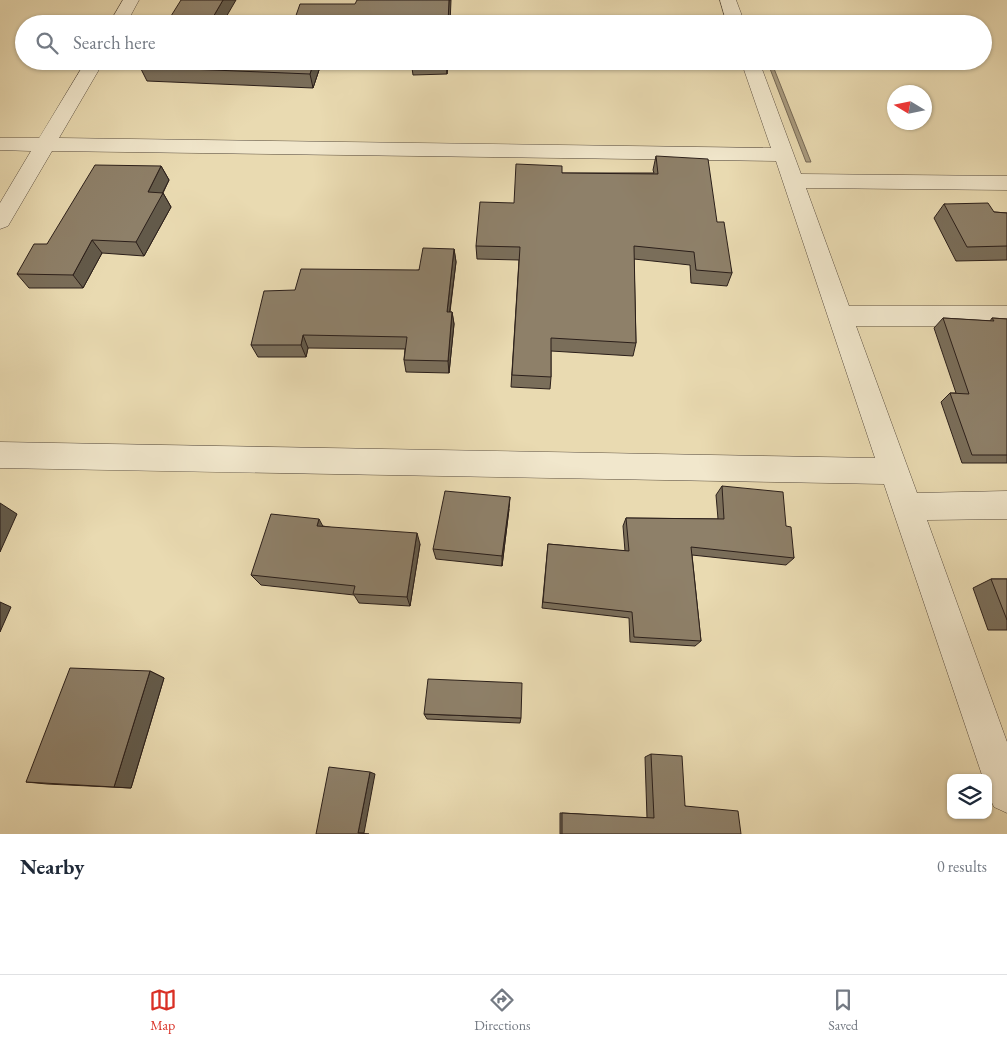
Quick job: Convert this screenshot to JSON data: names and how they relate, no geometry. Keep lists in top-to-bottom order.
{
  "north": "left",
  "page": {
    "search": "Search here",
    "heading": ["Nearby", "0 results"],
    "nav": ["Map", "Directions", "Saved"]
  }
}
